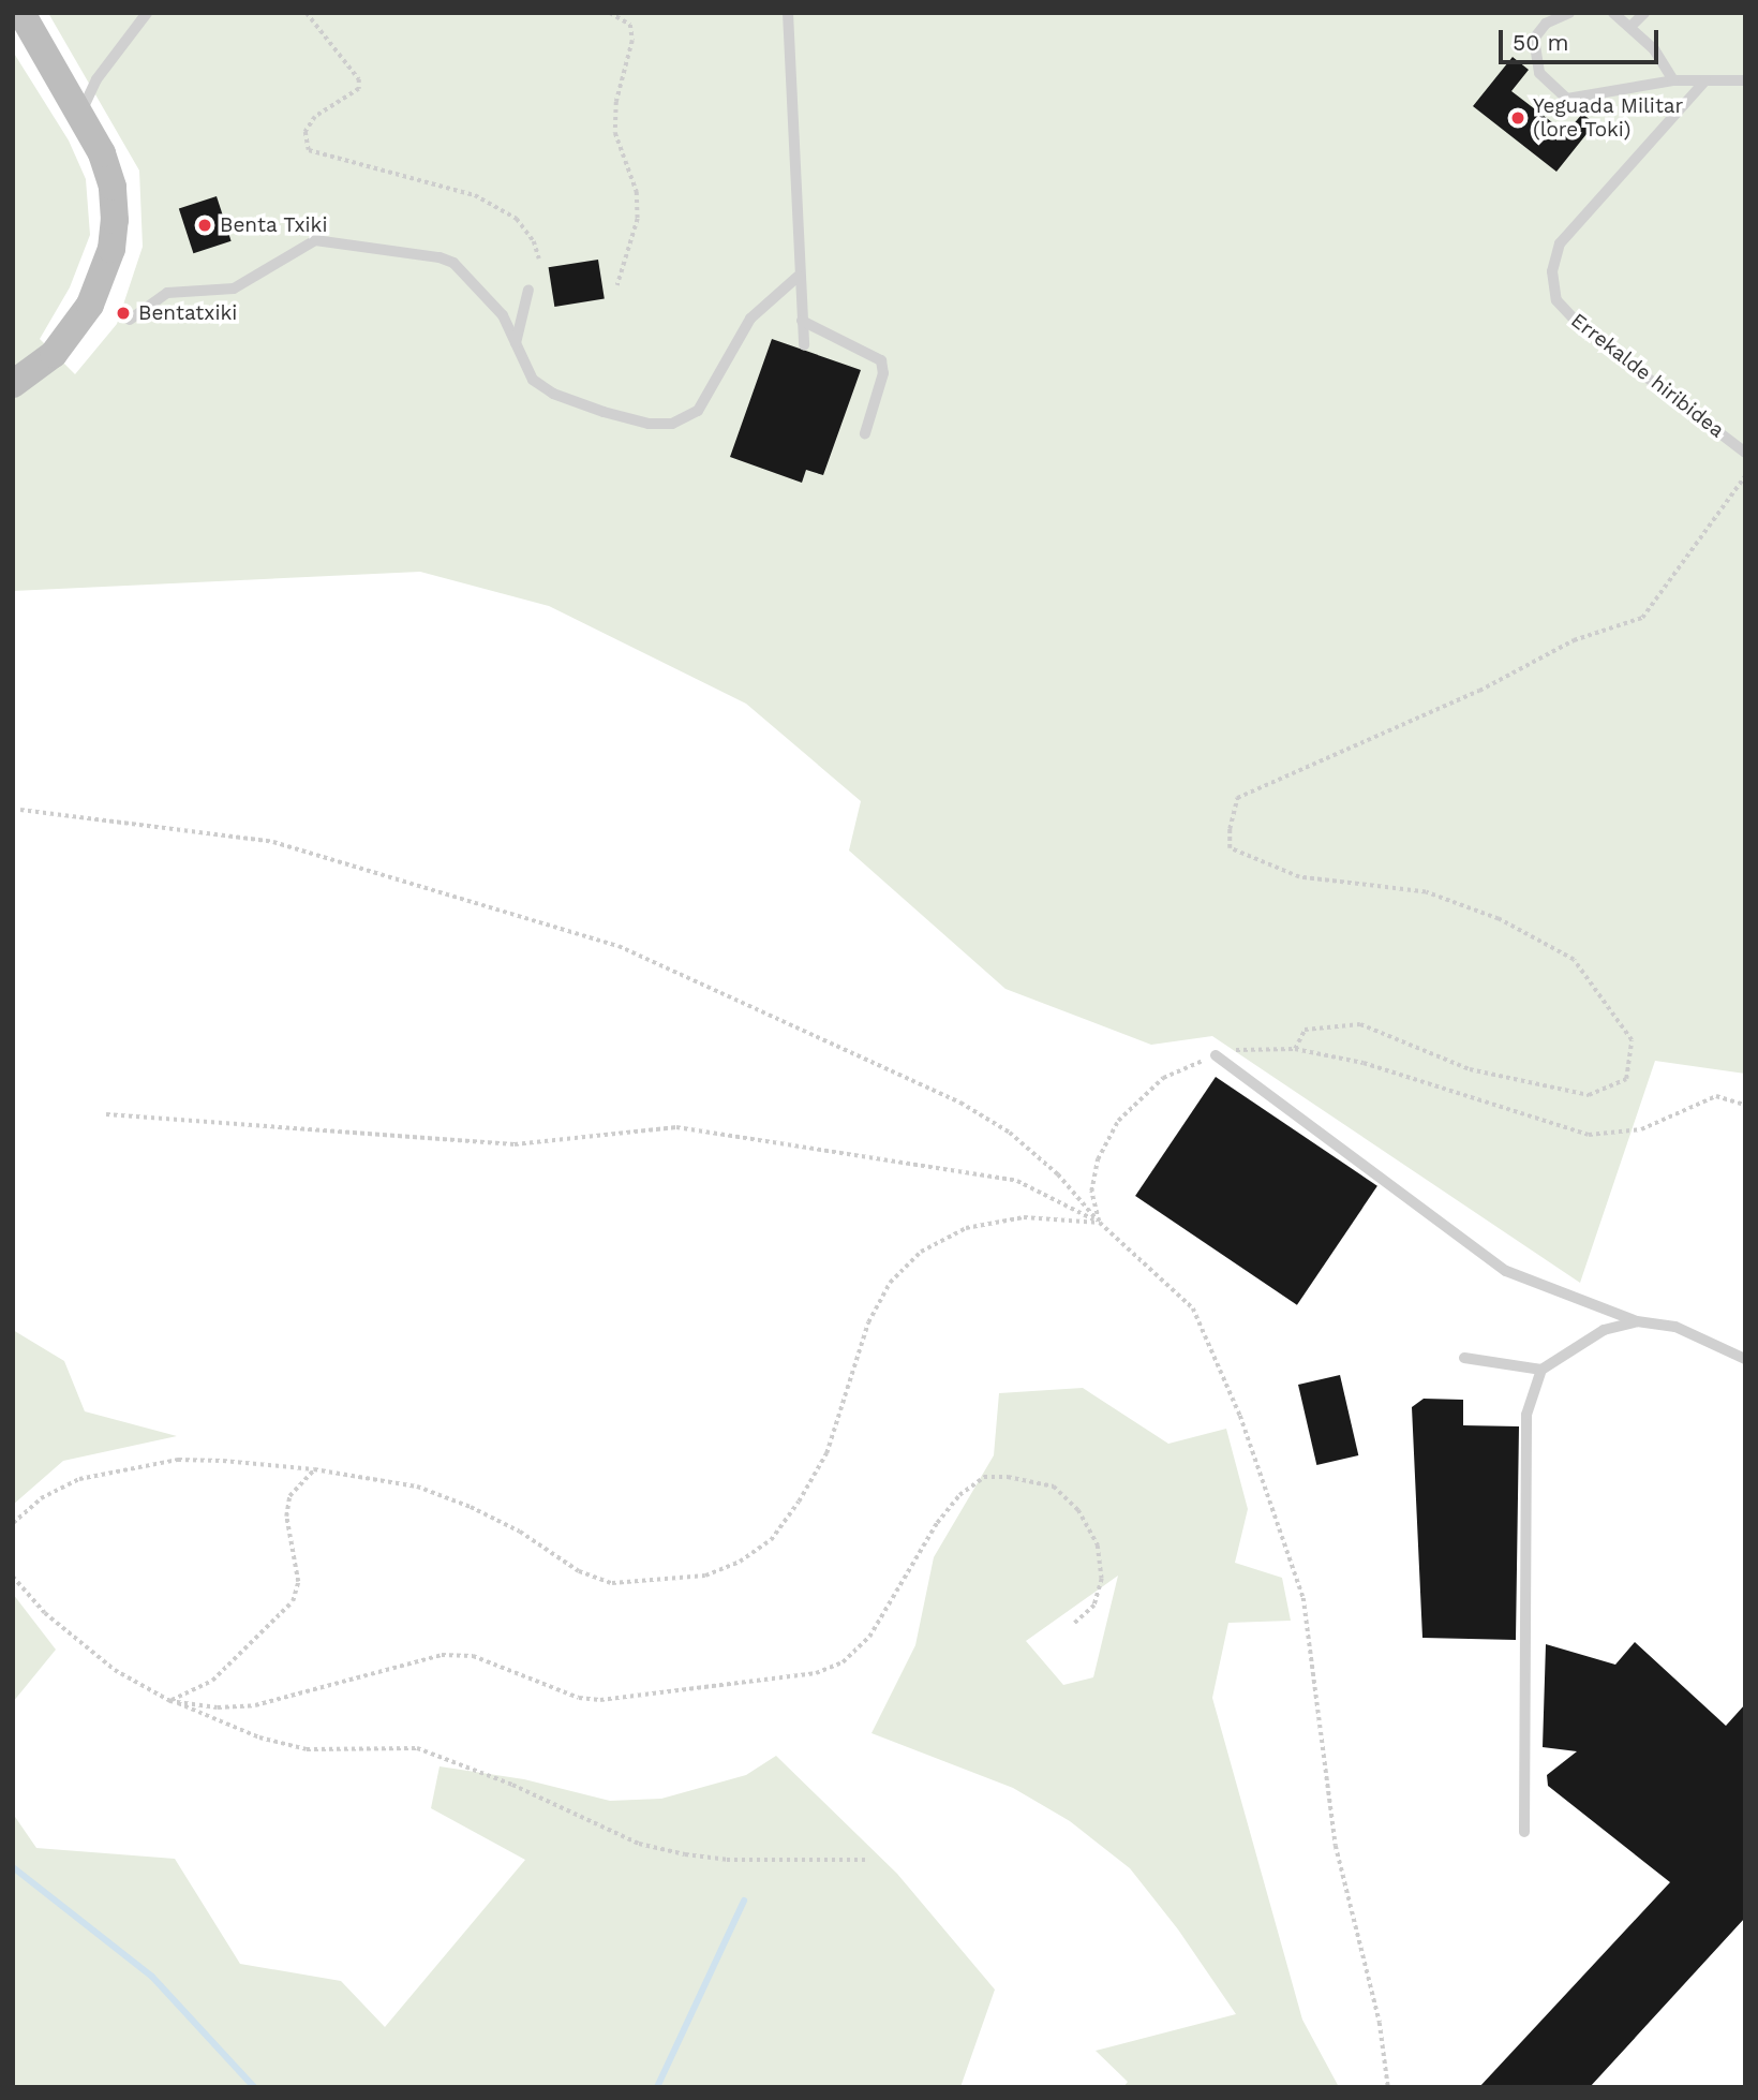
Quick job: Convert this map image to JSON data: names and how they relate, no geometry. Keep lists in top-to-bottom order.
{
  "streets": {
    "lane": ["Errekalde hiribidea"]
  },
  "places": ["Yeguada Militar (lore Toki)", "Benta Txiki", "Bentatxiki"],
  "scale_bar": "50 m"
}
